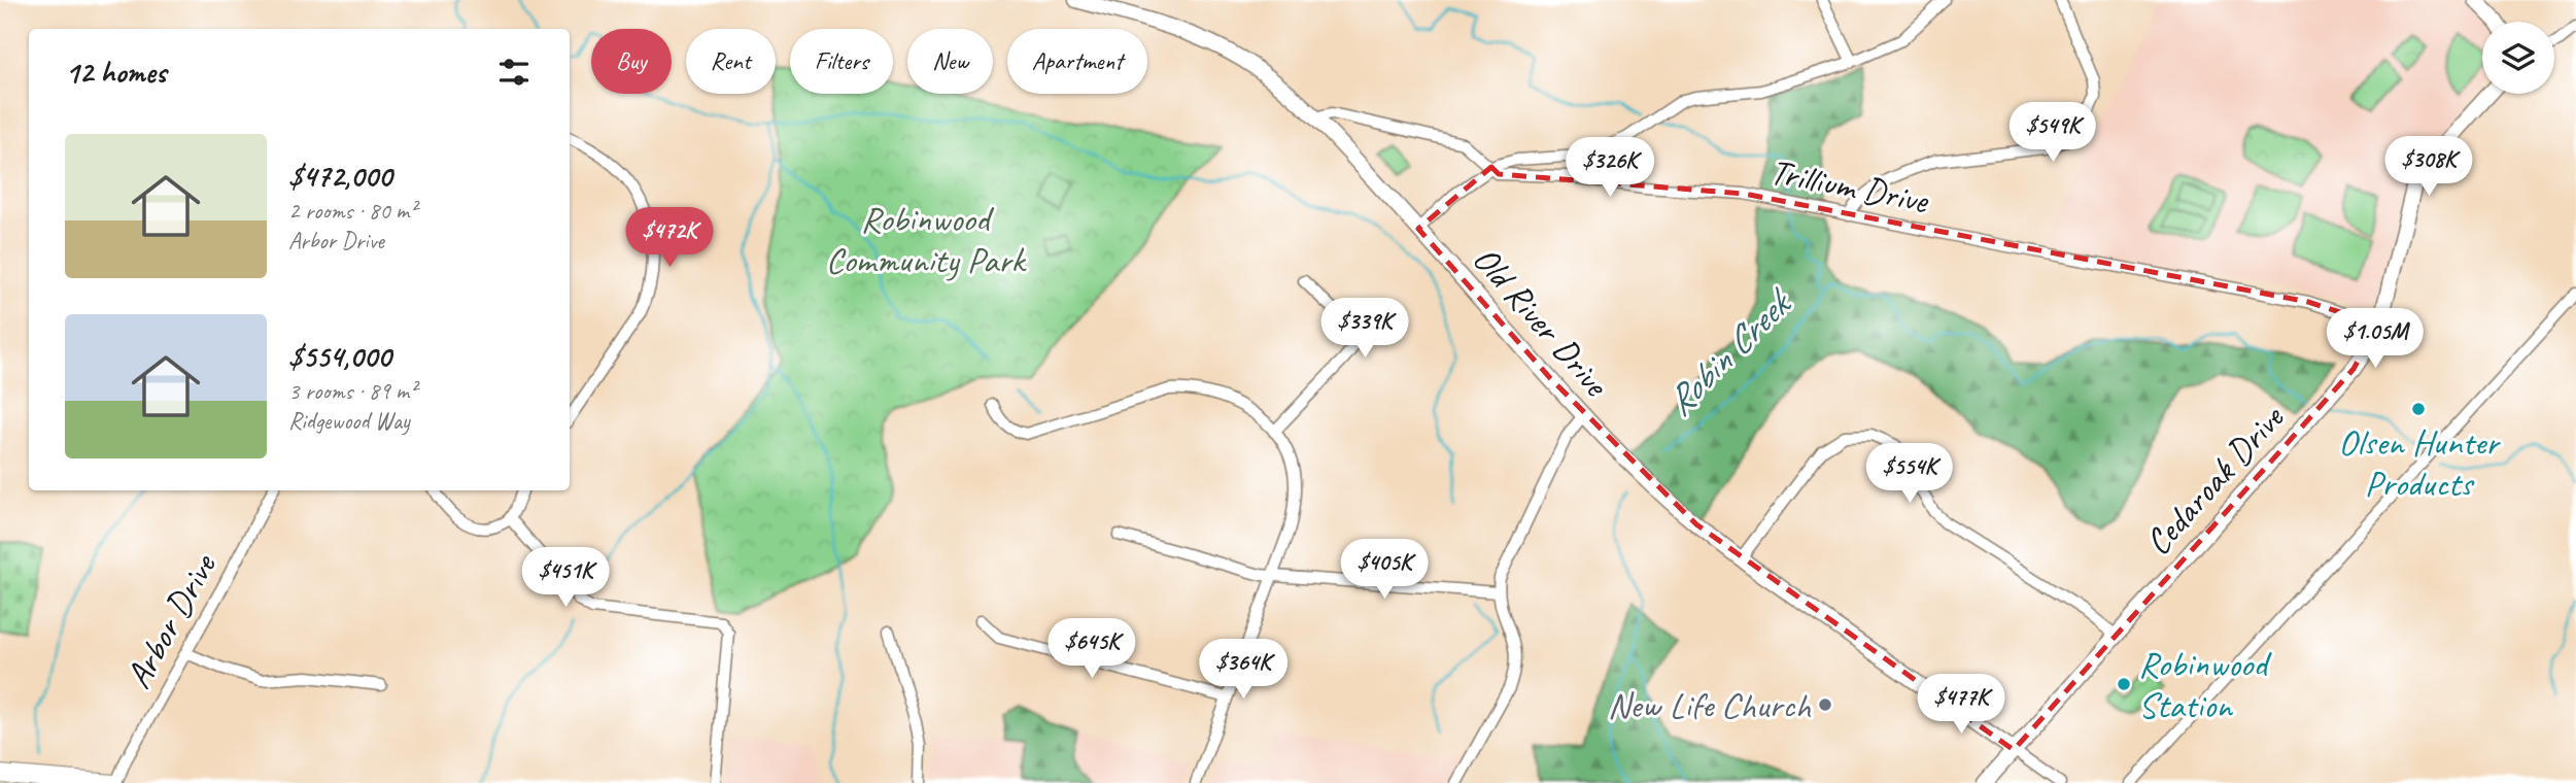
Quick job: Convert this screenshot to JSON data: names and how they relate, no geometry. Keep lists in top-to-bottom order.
{
  "streets": {
    "street": [
      "Trillium Drive",
      "Old River Drive",
      "Cedaroak Drive",
      "Arbor Drive"
    ]
  },
  "crossings": [
    ["Trillium Drive", "Old River Drive"],
    ["Trillium Drive", "Cedaroak Drive"],
    ["Old River Drive", "Cedaroak Drive"]
  ],
  "water": ["Robin Creek"],
  "parks": ["Robinwood Community Park"],
  "places": ["Olsen Hunter Products", "Robinwood Station", "New Life Church"],
  "page": {
    "chip": [
      "Buy",
      "Rent",
      "Filters",
      "New",
      "Apartment"
    ],
    "heading": "12 homes",
    "price": [
      "$549K",
      "$308K",
      "$326K",
      "$472K",
      "$339K",
      "$1.05M",
      "$554K",
      "$405K",
      "$451K",
      "$645K",
      "$364K",
      "$477K"
    ],
    "list": [
      {
        "name": "$472,000",
        "note": "2 rooms · 80 m² · Arbor Drive"
      },
      {
        "name": "$554,000",
        "note": "3 rooms · 89 m² · Ridgewood Way"
      }
    ]
  }
}
